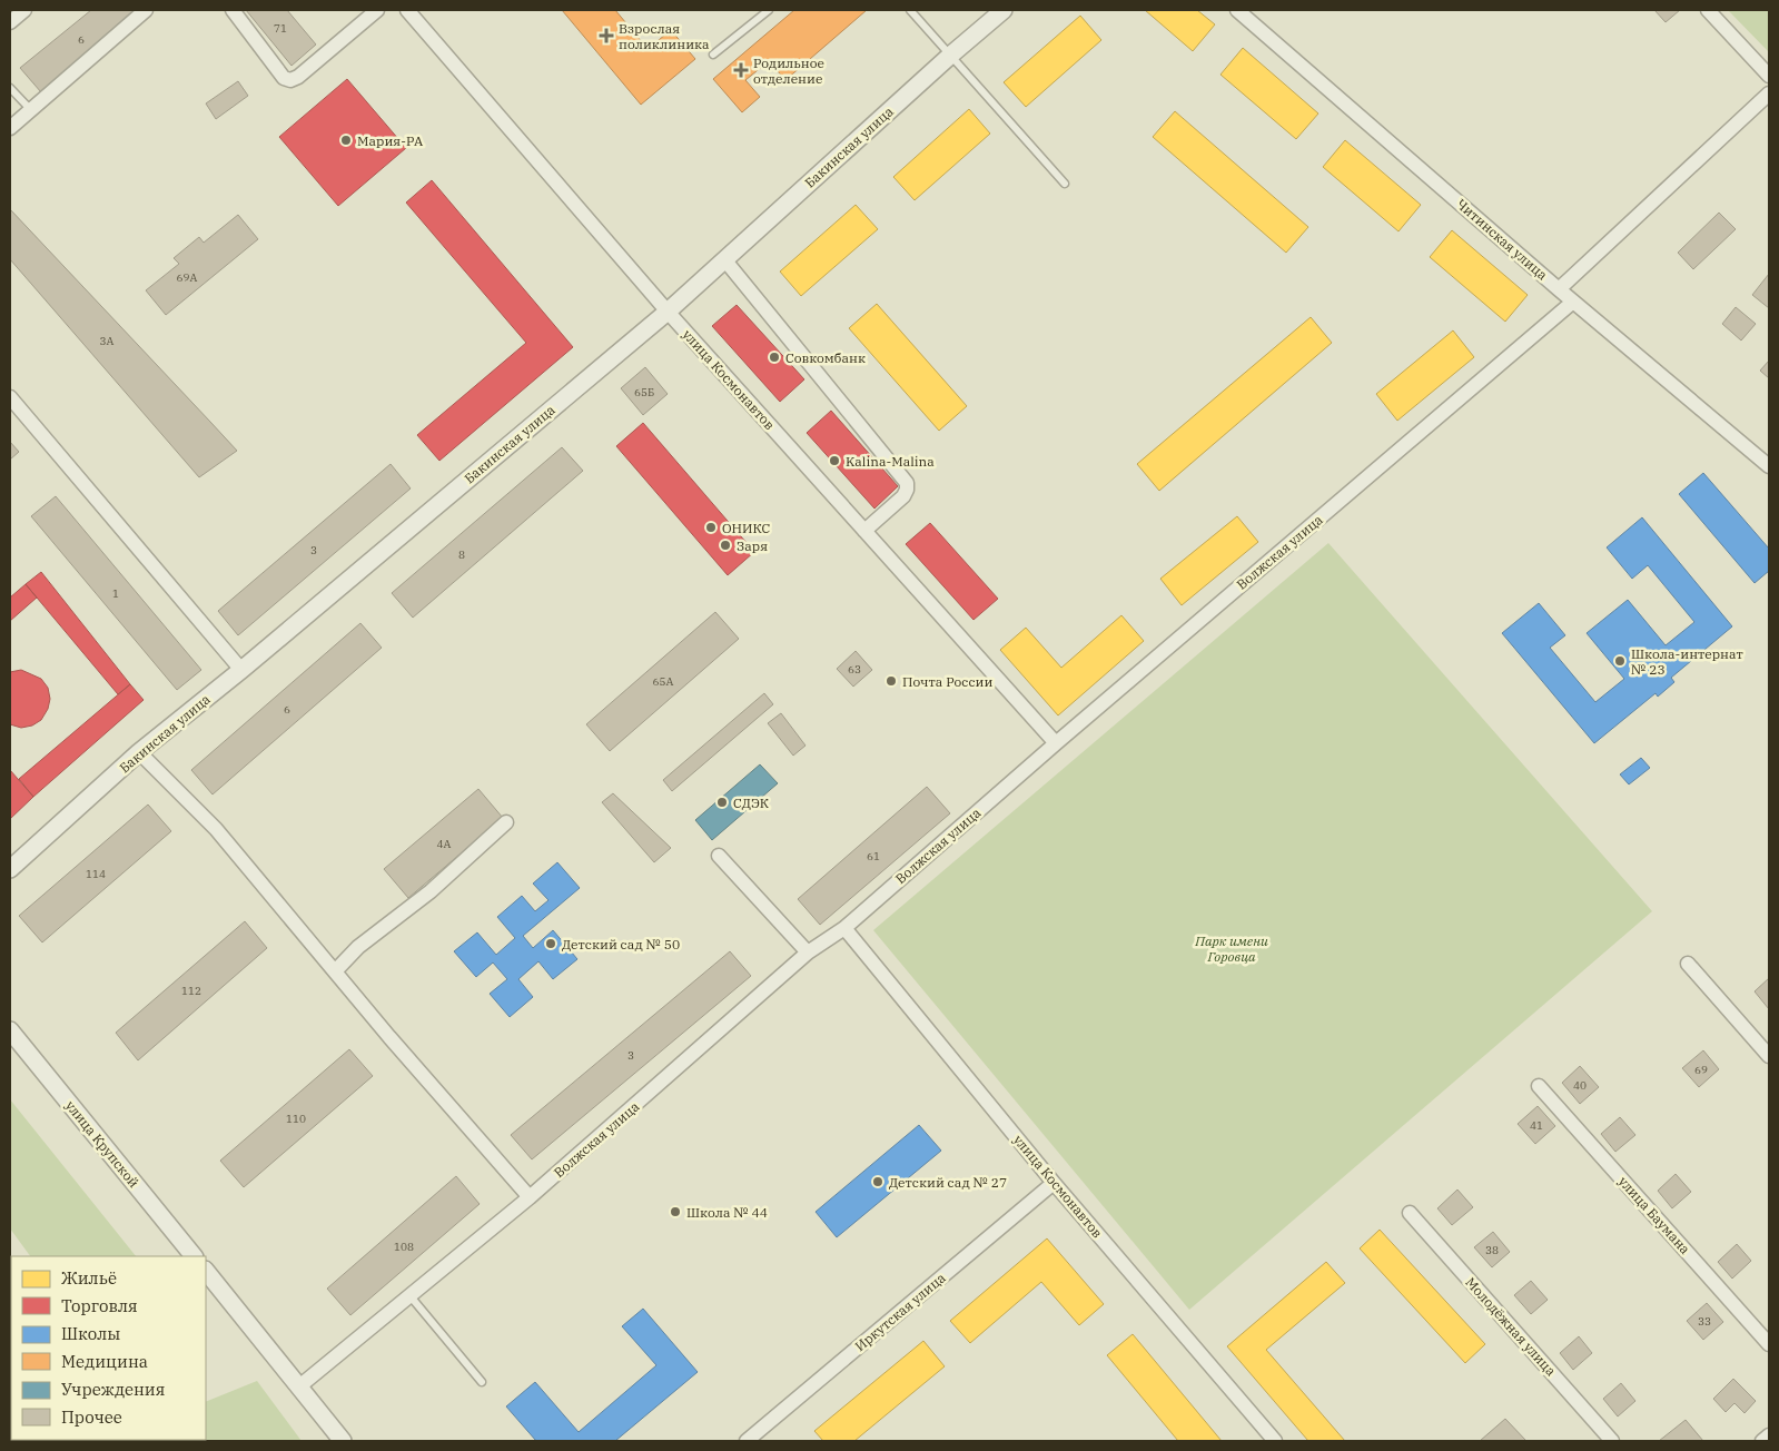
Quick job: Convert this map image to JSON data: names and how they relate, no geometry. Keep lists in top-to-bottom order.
{
  "streets": {
    "street": [
      "Бакинская улица",
      "Читинская улица",
      "улица Космонавтов",
      "Волжская улица",
      "улица Крупской",
      "улица Баумана",
      "Иркутская улица",
      "Молодёжная улица"
    ]
  },
  "crossings": [
    ["Бакинская улица", "улица Космонавтов"],
    ["Читинская улица", "Волжская улица"],
    ["улица Космонавтов", "Волжская улица"],
    ["улица Космонавтов", "Иркутская улица"]
  ],
  "parks": ["Парк имени Горовца"],
  "places": {
    "health": ["Взрослая поликлиника", "Родильное отделение"],
    "other": [
      "Мария-РА",
      "Совкомбанк",
      "Kalina-Malina",
      "ОНИКС",
      "Заря",
      "Школа-интернат № 23",
      "Почта России",
      "СДЭК",
      "Детский сад № 50",
      "Детский сад № 27",
      "Школа № 44"
    ]
  },
  "house_numbers": [
    "71",
    "6",
    "69А",
    "3А",
    "65Б",
    "3",
    "8",
    "1",
    "63",
    "65А",
    "6",
    "4А",
    "61",
    "114",
    "112",
    "3",
    "69",
    "40",
    "110",
    "41",
    "108",
    "38",
    "33"
  ],
  "legend": [
    "Жильё",
    "Торговля",
    "Школы",
    "Медицина",
    "Учреждения",
    "Прочее"
  ]
}
